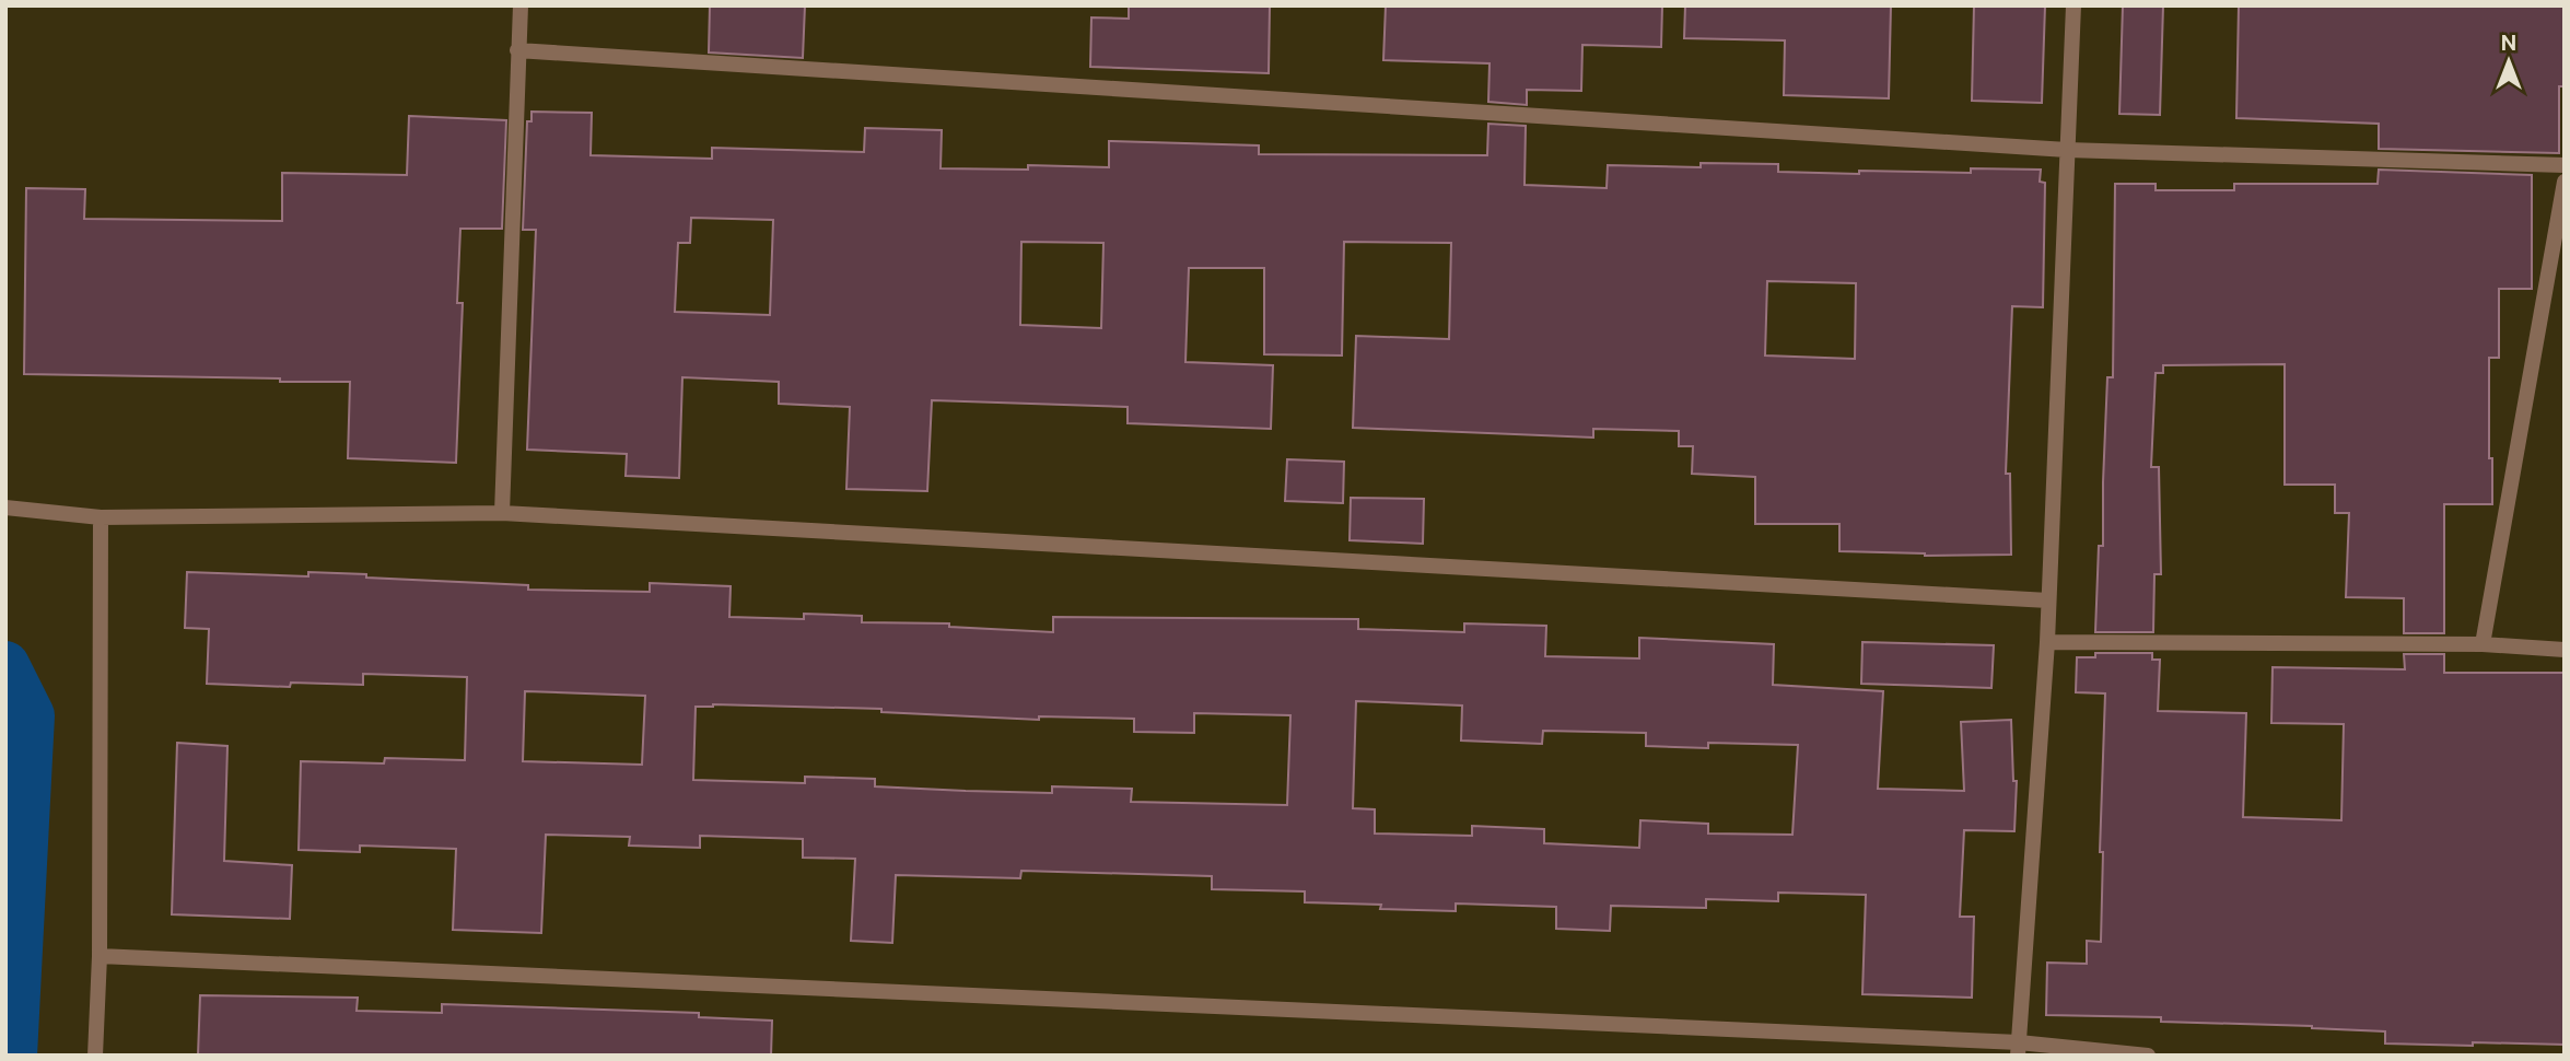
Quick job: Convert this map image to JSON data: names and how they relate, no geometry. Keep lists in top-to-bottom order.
{
  "north": "top"
}
